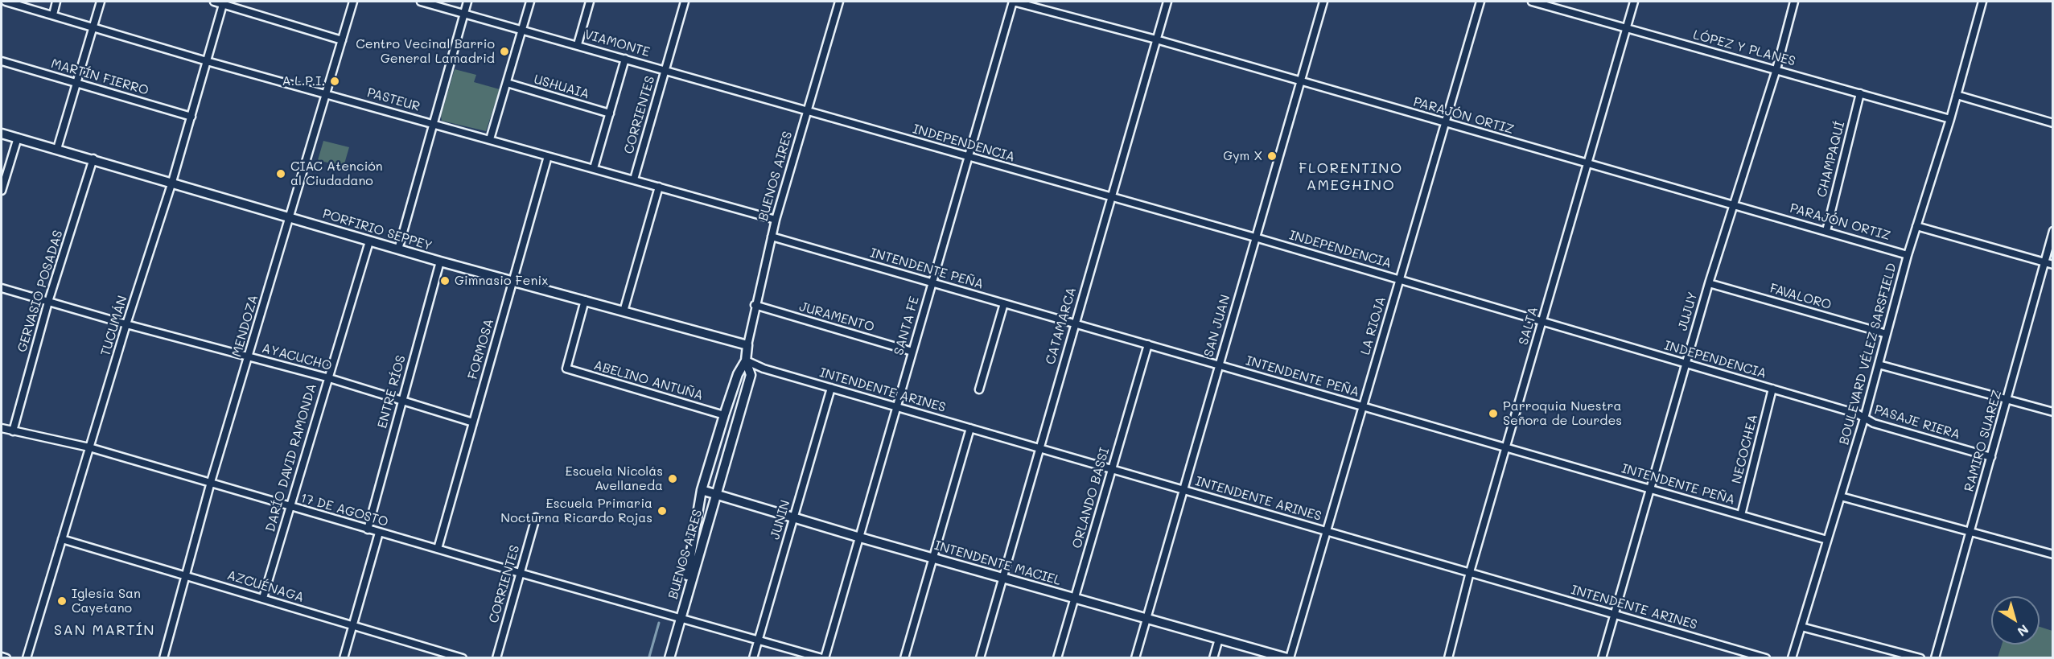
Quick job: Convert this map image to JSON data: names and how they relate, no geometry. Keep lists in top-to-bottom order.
{
  "streets": {
    "main road": ["BUENOS AIRES", "PORFIRIO SEPPEY", "INTENDENTE MACIEL"],
    "street": [
      "VIAMONTE",
      "LÓPEZ Y PLANES",
      "MARTÍN FIERRO",
      "USHUAIA",
      "PASTEUR",
      "CORRIENTES",
      "PARAJÓN ORTIZ",
      "INDEPENDENCIA",
      "CHAMPAQUÍ",
      "INTENDENTE PEÑA",
      "GERVASIO POSADAS",
      "FAVALORO",
      "JUJUY",
      "JURAMENTO",
      "TUCUMÁN",
      "MENDOZA",
      "SANTA FE",
      "CATAMARCA",
      "SAN JUAN",
      "LA RIOJA",
      "SALTA",
      "FORMOSA",
      "BOULEVARD VÉLEZ SARSFIELD",
      "AYACUCHO",
      "ABELINO ANTUÑA",
      "INTENDENTE ARINES",
      "ENTRE RÍOS",
      "PASAJE RIERA",
      "RAMIRO SUAREZ",
      "NECOCHEA",
      "DARÍO DAVID RAMONDA",
      "ORLANDO BASSI",
      "17 DE AGOSTO",
      "JUNIN",
      "AZCUÉNAGA"
    ]
  },
  "crossings": [
    ["VIAMONTE", "CORRIENTES"],
    ["VIAMONTE", "INDEPENDENCIA"],
    ["VIAMONTE", "BUENOS AIRES"],
    ["LÓPEZ Y PLANES", "CHAMPAQUÍ"],
    ["LÓPEZ Y PLANES", "JUJUY"],
    ["LÓPEZ Y PLANES", "SALTA"],
    ["LÓPEZ Y PLANES", "BOULEVARD VÉLEZ SARSFIELD"],
    ["MARTÍN FIERRO", "TUCUMÁN"],
    ["PASTEUR", "CORRIENTES"],
    ["PASTEUR", "BUENOS AIRES"],
    ["PASTEUR", "TUCUMÁN"],
    ["PASTEUR", "MENDOZA"],
    ["PASTEUR", "FORMOSA"],
    ["CORRIENTES", "17 DE AGOSTO"],
    ["PARAJÓN ORTIZ", "CHAMPAQUÍ"],
    ["PARAJÓN ORTIZ", "JUJUY"],
    ["PARAJÓN ORTIZ", "SANTA FE"],
    ["PARAJÓN ORTIZ", "CATAMARCA"],
    ["PARAJÓN ORTIZ", "SAN JUAN"],
    ["PARAJÓN ORTIZ", "LA RIOJA"],
    ["PARAJÓN ORTIZ", "SALTA"],
    ["PARAJÓN ORTIZ", "BOULEVARD VÉLEZ SARSFIELD"],
    ["INDEPENDENCIA", "BUENOS AIRES"],
    ["INDEPENDENCIA", "JUJUY"],
    ["INDEPENDENCIA", "SANTA FE"],
    ["INDEPENDENCIA", "CATAMARCA"],
    ["INDEPENDENCIA", "SAN JUAN"],
    ["INDEPENDENCIA", "LA RIOJA"],
    ["INDEPENDENCIA", "SALTA"],
    ["INDEPENDENCIA", "BOULEVARD VÉLEZ SARSFIELD"],
    ["INDEPENDENCIA", "PASAJE RIERA"],
    ["INDEPENDENCIA", "NECOCHEA"],
    ["BUENOS AIRES", "PORFIRIO SEPPEY"],
    ["BUENOS AIRES", "INTENDENTE PEÑA"],
    ["BUENOS AIRES", "JURAMENTO"],
    ["BUENOS AIRES", "ABELINO ANTUÑA"],
    ["BUENOS AIRES", "INTENDENTE ARINES"],
    ["BUENOS AIRES", "17 DE AGOSTO"],
    ["BUENOS AIRES", "INTENDENTE MACIEL"],
    ["PORFIRIO SEPPEY", "GERVASIO POSADAS"],
    ["PORFIRIO SEPPEY", "TUCUMÁN"],
    ["PORFIRIO SEPPEY", "MENDOZA"],
    ["PORFIRIO SEPPEY", "FORMOSA"],
    ["PORFIRIO SEPPEY", "ABELINO ANTUÑA"],
    ["PORFIRIO SEPPEY", "ENTRE RÍOS"],
    ["PORFIRIO SEPPEY", "DARÍO DAVID RAMONDA"],
    ["INTENDENTE PEÑA", "JUJUY"],
    ["INTENDENTE PEÑA", "SANTA FE"],
    ["INTENDENTE PEÑA", "CATAMARCA"],
    ["INTENDENTE PEÑA", "SAN JUAN"],
    ["INTENDENTE PEÑA", "LA RIOJA"],
    ["INTENDENTE PEÑA", "SALTA"],
    ["INTENDENTE PEÑA", "BOULEVARD VÉLEZ SARSFIELD"],
    ["INTENDENTE PEÑA", "NECOCHEA"],
    ["INTENDENTE PEÑA", "ORLANDO BASSI"],
    ["GERVASIO POSADAS", "AYACUCHO"],
    ["GERVASIO POSADAS", "17 DE AGOSTO"],
    ["FAVALORO", "JUJUY"],
    ["FAVALORO", "BOULEVARD VÉLEZ SARSFIELD"],
    ["JUJUY", "INTENDENTE ARINES"],
    ["JURAMENTO", "SANTA FE"],
    ["TUCUMÁN", "AYACUCHO"],
    ["TUCUMÁN", "17 DE AGOSTO"],
    ["TUCUMÁN", "AZCUÉNAGA"],
    ["MENDOZA", "AYACUCHO"],
    ["MENDOZA", "17 DE AGOSTO"],
    ["MENDOZA", "AZCUÉNAGA"],
    ["SANTA FE", "INTENDENTE ARINES"],
    ["SANTA FE", "17 DE AGOSTO"],
    ["SANTA FE", "INTENDENTE MACIEL"],
    ["CATAMARCA", "INTENDENTE ARINES"],
    ["CATAMARCA", "INTENDENTE MACIEL"],
    ["SAN JUAN", "INTENDENTE ARINES"],
    ["SAN JUAN", "INTENDENTE MACIEL"],
    ["LA RIOJA", "INTENDENTE ARINES"],
    ["LA RIOJA", "INTENDENTE MACIEL"],
    ["SALTA", "INTENDENTE ARINES"],
    ["FORMOSA", "AYACUCHO"],
    ["FORMOSA", "17 DE AGOSTO"],
    ["BOULEVARD VÉLEZ SARSFIELD", "PASAJE RIERA"],
    ["AYACUCHO", "ENTRE RÍOS"],
    ["AYACUCHO", "DARÍO DAVID RAMONDA"],
    ["INTENDENTE ARINES", "ORLANDO BASSI"],
    ["INTENDENTE ARINES", "JUNIN"],
    ["ENTRE RÍOS", "17 DE AGOSTO"],
    ["PASAJE RIERA", "RAMIRO SUAREZ"],
    ["DARÍO DAVID RAMONDA", "17 DE AGOSTO"],
    ["DARÍO DAVID RAMONDA", "AZCUÉNAGA"],
    ["ORLANDO BASSI", "INTENDENTE MACIEL"],
    ["17 DE AGOSTO", "JUNIN"],
    ["JUNIN", "INTENDENTE MACIEL"]
  ],
  "districts": ["FLORENTINO AMEGHINO", "SAN MARTÍN"],
  "places": [
    "Centro Vecinal Barrio General Lamadrid",
    "A.L.P.I.",
    "Gym X",
    "CIAC Atención al Ciudadano",
    "Gimnasio Fenix",
    "Parroquia Nuestra Señora de Lourdes",
    "Escuela Nicolás Avellaneda",
    "Escuela Primaria Nocturna Ricardo Rojas",
    "Iglesia San Cayetano"
  ],
  "north": "bottom right"
}
